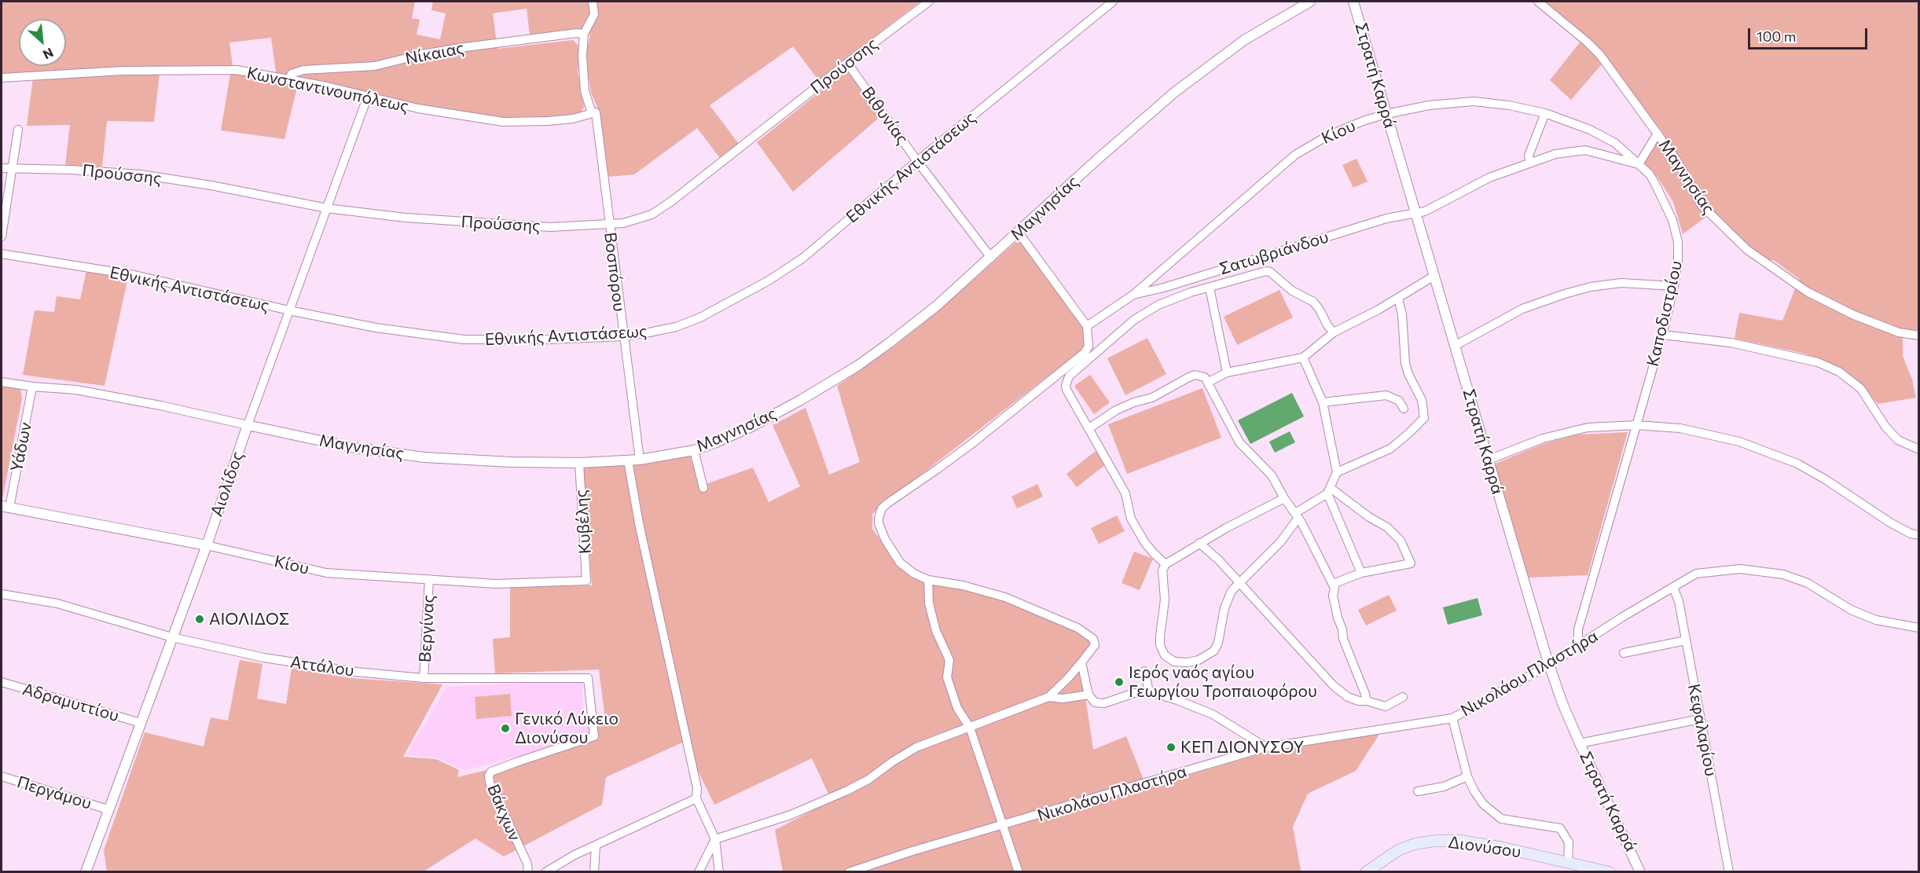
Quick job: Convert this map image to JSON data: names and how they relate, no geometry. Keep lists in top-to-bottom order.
{
  "streets": {
    "main road": ["Διονύσου"],
    "street": [
      "Νίκαιας",
      "Προύσσης",
      "Στρατή Καρρά",
      "Κωνσταντινουπόλεως",
      "Βιθυνίας",
      "Κίου",
      "Εθνικής Αντιστάσεως",
      "Μαγνησίας",
      "Σατωβριάνδου",
      "Βοσπόρου",
      "Καποδιστρίου",
      "Υάδων",
      "Αιολίδος",
      "Κυβέλης",
      "Βεργίνας",
      "Αττάλου",
      "Νικολάου Πλαστήρα",
      "Αδραμυττίου",
      "Κεφαλαρίου",
      "Περγάμου",
      "Βάκχων"
    ]
  },
  "crossings": [
    ["Νίκαιας", "Κωνσταντινουπόλεως"],
    ["Νίκαιας", "Βοσπόρου"],
    ["Προύσσης", "Βιθυνίας"],
    ["Προύσσης", "Βοσπόρου"],
    ["Προύσσης", "Αιολίδος"],
    ["Στρατή Καρρά", "Κίου"],
    ["Στρατή Καρρά", "Σατωβριάνδου"],
    ["Στρατή Καρρά", "Νικολάου Πλαστήρα"],
    ["Κωνσταντινουπόλεως", "Βοσπόρου"],
    ["Κωνσταντινουπόλεως", "Αιολίδος"],
    ["Βιθυνίας", "Εθνικής Αντιστάσεως"],
    ["Βιθυνίας", "Μαγνησίας"],
    ["Κίου", "Σατωβριάνδου"],
    ["Κίου", "Καποδιστρίου"],
    ["Κίου", "Υάδων"],
    ["Κίου", "Αιολίδος"],
    ["Κίου", "Κυβέλης"],
    ["Κίου", "Βεργίνας"],
    ["Εθνικής Αντιστάσεως", "Βοσπόρου"],
    ["Εθνικής Αντιστάσεως", "Αιολίδος"],
    ["Μαγνησίας", "Βοσπόρου"],
    ["Μαγνησίας", "Υάδων"],
    ["Μαγνησίας", "Αιολίδος"],
    ["Μαγνησίας", "Κυβέλης"],
    ["Καποδιστρίου", "Νικολάου Πλαστήρα"],
    ["Αιολίδος", "Αττάλου"],
    ["Αιολίδος", "Αδραμυττίου"],
    ["Αιολίδος", "Περγάμου"],
    ["Βεργίνας", "Αττάλου"],
    ["Αττάλου", "Βάκχων"],
    ["Νικολάου Πλαστήρα", "Κεφαλαρίου"]
  ],
  "places": [
    "ΑΙΟΛΙΔΟΣ",
    "Ιερός ναός αγίου Γεωργίου Τροπαιοφόρου",
    "Γενικό Λύκειο Διονύσου",
    "ΚΕΠ ΔΙΟΝΥΣΟΥ"
  ],
  "scale_bar": "100 m",
  "north": "bottom right"
}
